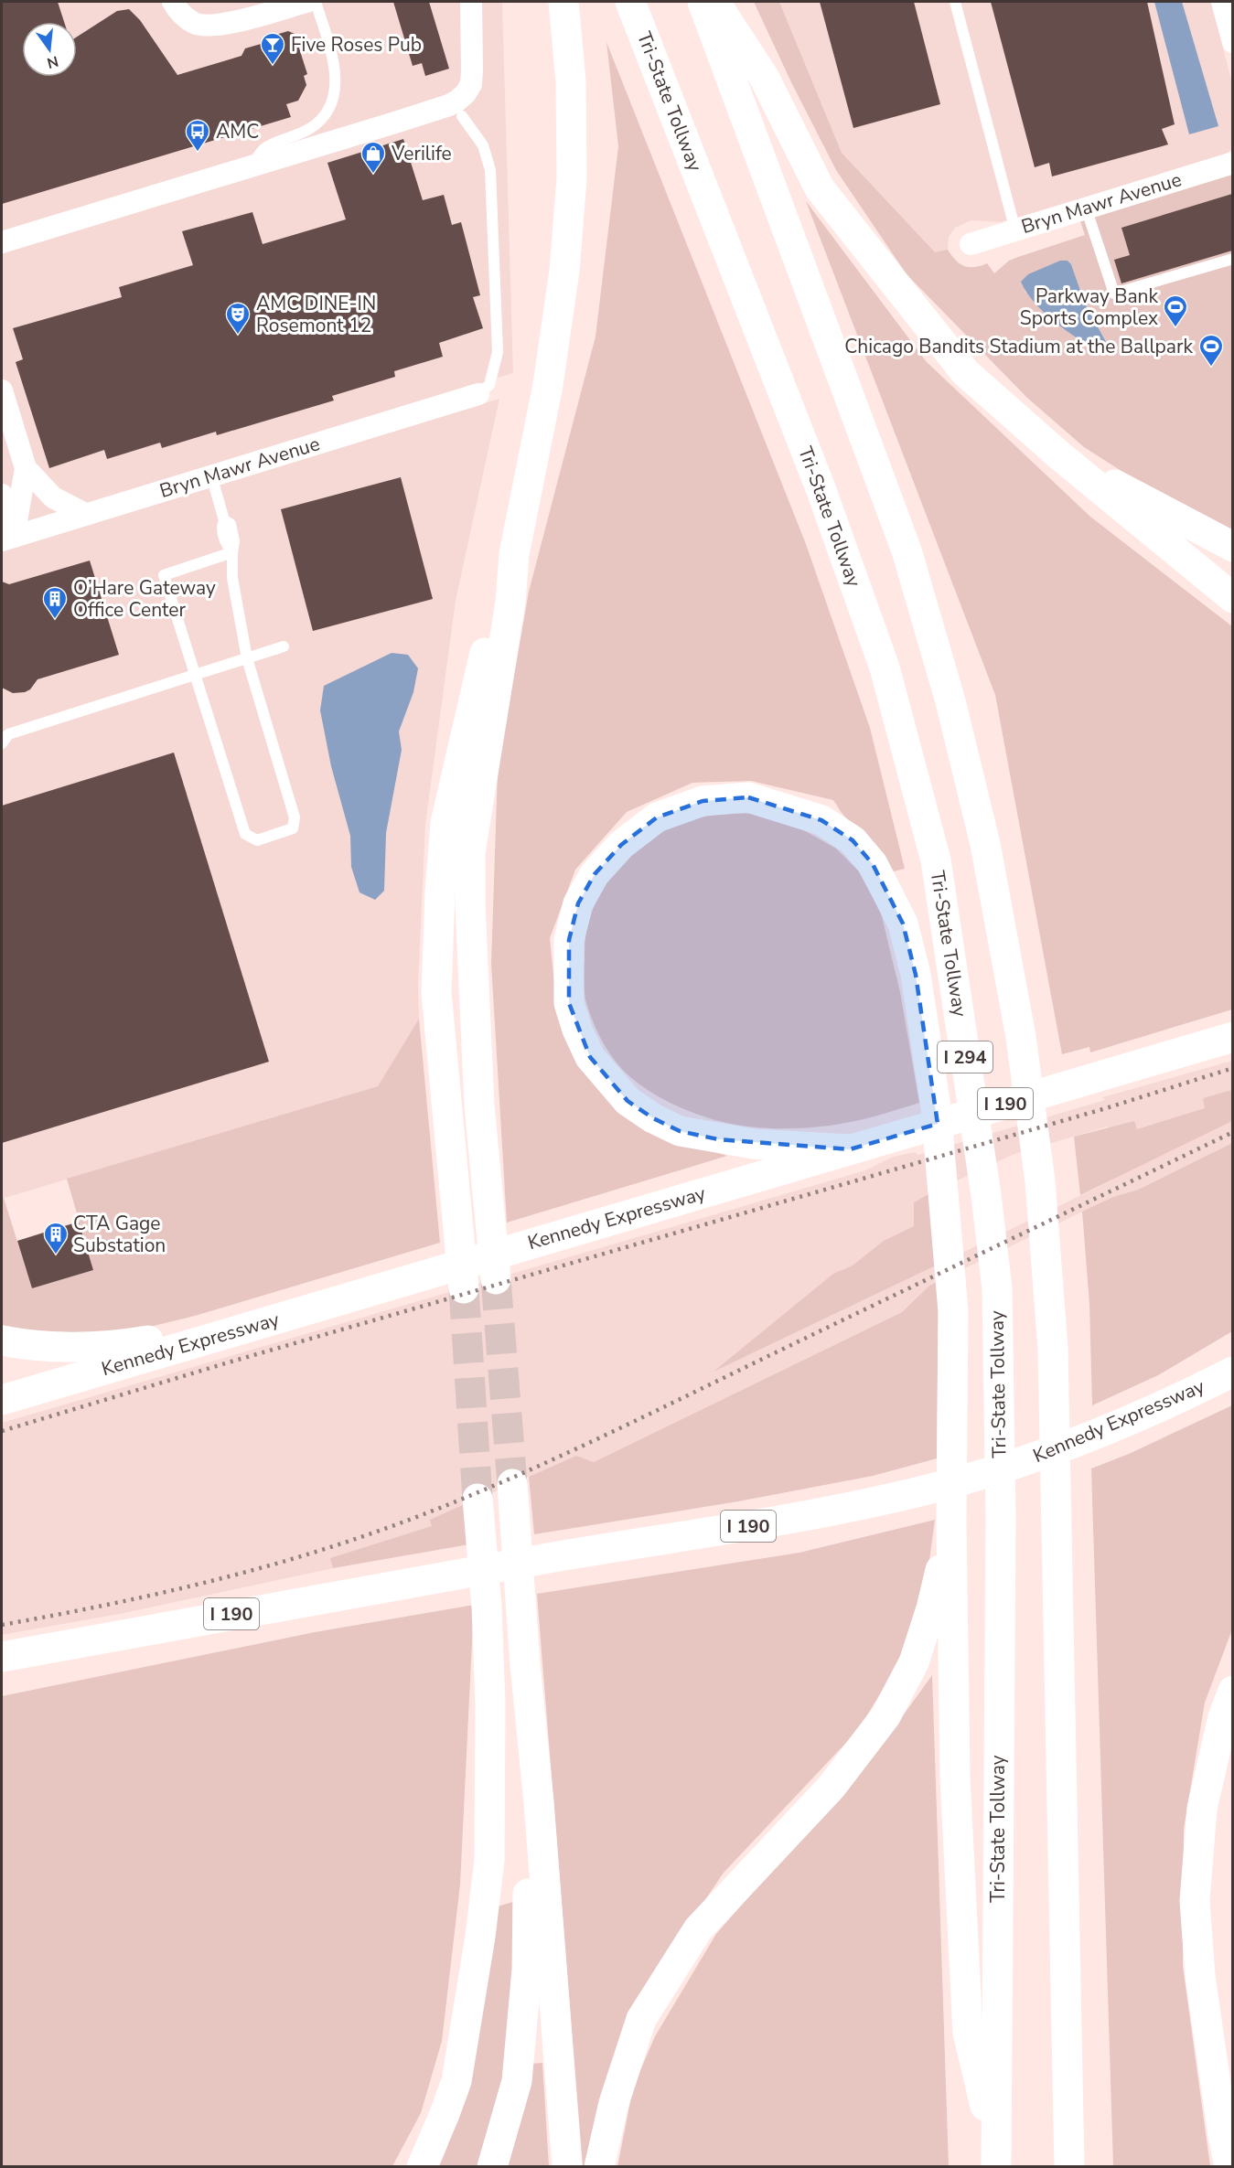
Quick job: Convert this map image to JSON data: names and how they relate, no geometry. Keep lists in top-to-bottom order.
{
  "streets": {
    "highway": [
      "Tri-State Tollway",
      "I 294",
      "I 190",
      "Kennedy Expressway"
    ],
    "street": ["Bryn Mawr Avenue"]
  },
  "places": {
    "bar": ["Five Roses Pub"],
    "bus stop": ["AMC"],
    "shop": ["Verilife"],
    "sports": ["Parkway Bank Sports Complex", "Chicago Bandits Stadium at the Ballpark"],
    "theatre": ["AMC DINE-IN Rosemont 12"],
    "building": ["O’Hare Gateway Office Center", "CTA Gage Substation"]
  },
  "north": "bottom"
}
